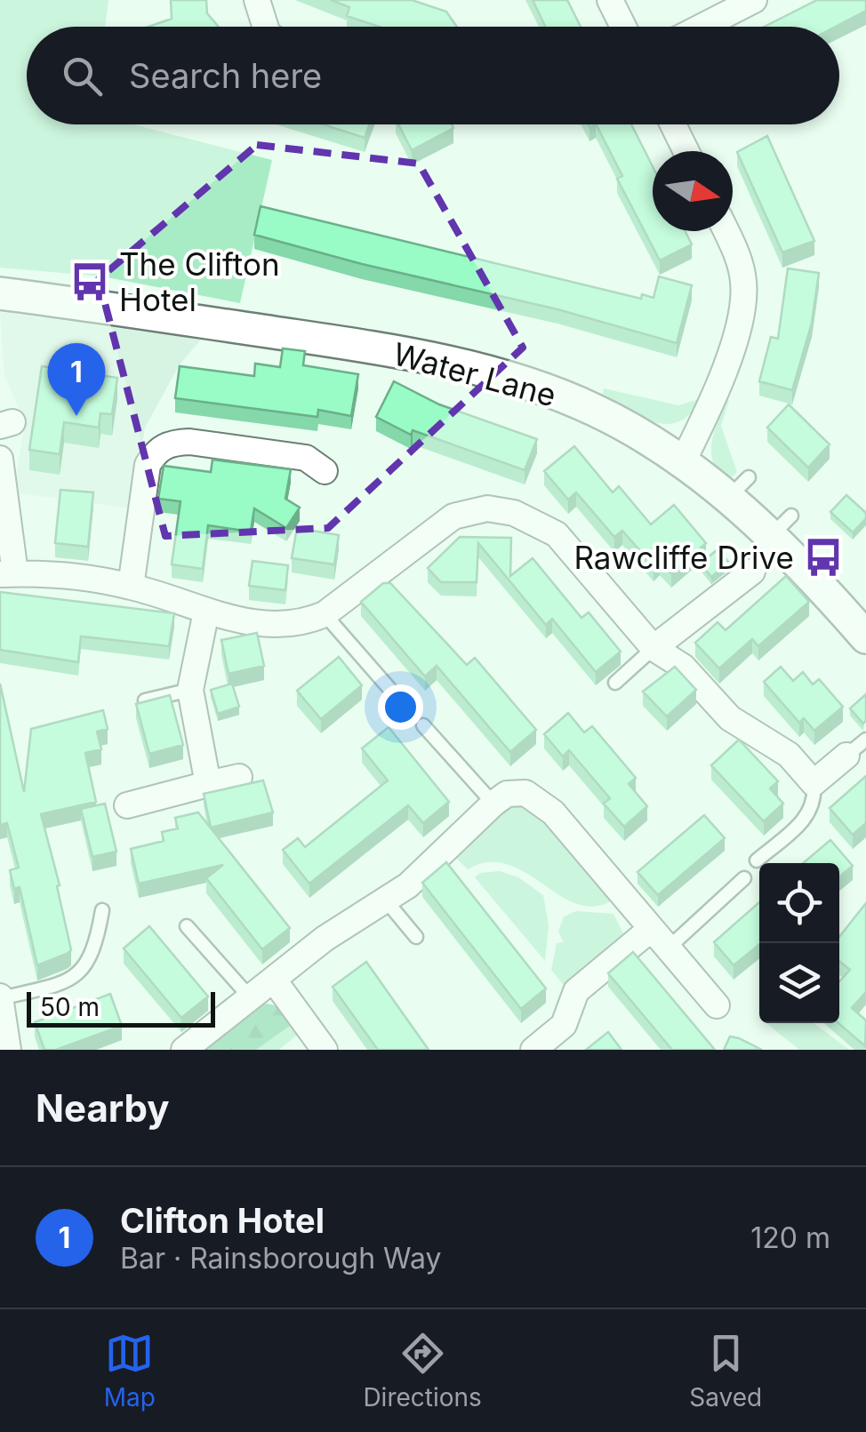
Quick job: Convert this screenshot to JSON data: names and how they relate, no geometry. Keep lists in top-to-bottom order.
{
  "streets": {
    "street": ["Water Lane"]
  },
  "places": {
    "bus stop": ["The Clifton Hotel", "Rawcliffe Drive"]
  },
  "scale_bar": "50 m",
  "north": "right",
  "page": {
    "search": "Search here",
    "pins": "1",
    "scale": "50 m",
    "heading": "Nearby",
    "list": [
      {
        "mark": "1",
        "name": "Clifton Hotel",
        "note": "Bar · Rainsborough Way",
        "value": "120 m"
      }
    ],
    "nav": ["Map", "Directions", "Saved"]
  }
}
